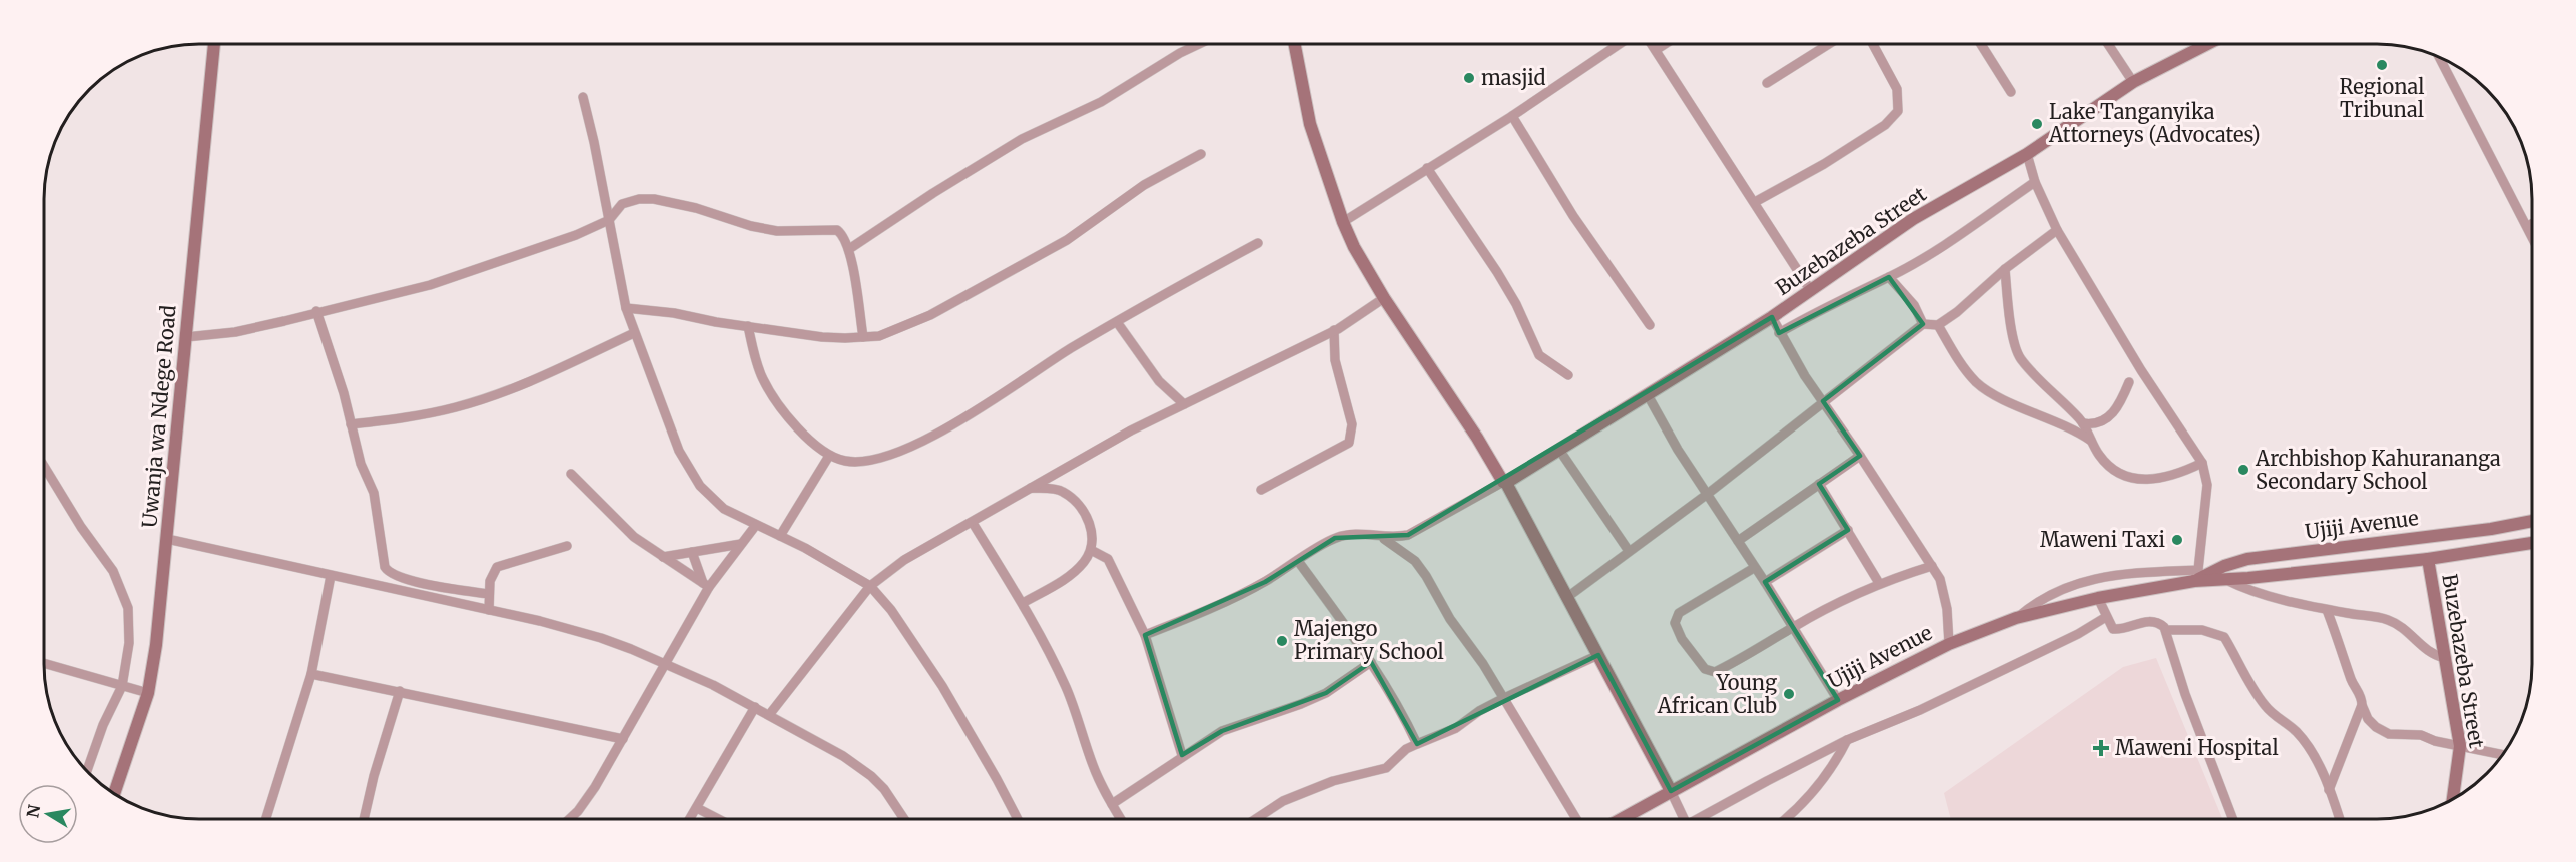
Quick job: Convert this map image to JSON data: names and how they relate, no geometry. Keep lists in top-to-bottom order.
{
  "streets": {
    "street": ["Buzebazeba Street", "Uwanja wa Ndege Road", "Ujiji Avenue"]
  },
  "crossings": [
    ["Buzebazeba Street", "Ujiji Avenue"]
  ],
  "places": {
    "other": [
      "Regional Tribunal",
      "masjid",
      "Lake Tanganyika Attorneys (Advocates)",
      "Archbishop Kahurananga Secondary School",
      "Maweni Taxi",
      "Majengo Primary School",
      "Young African Club"
    ],
    "health": ["Maweni Hospital"]
  },
  "north": "left"
}
